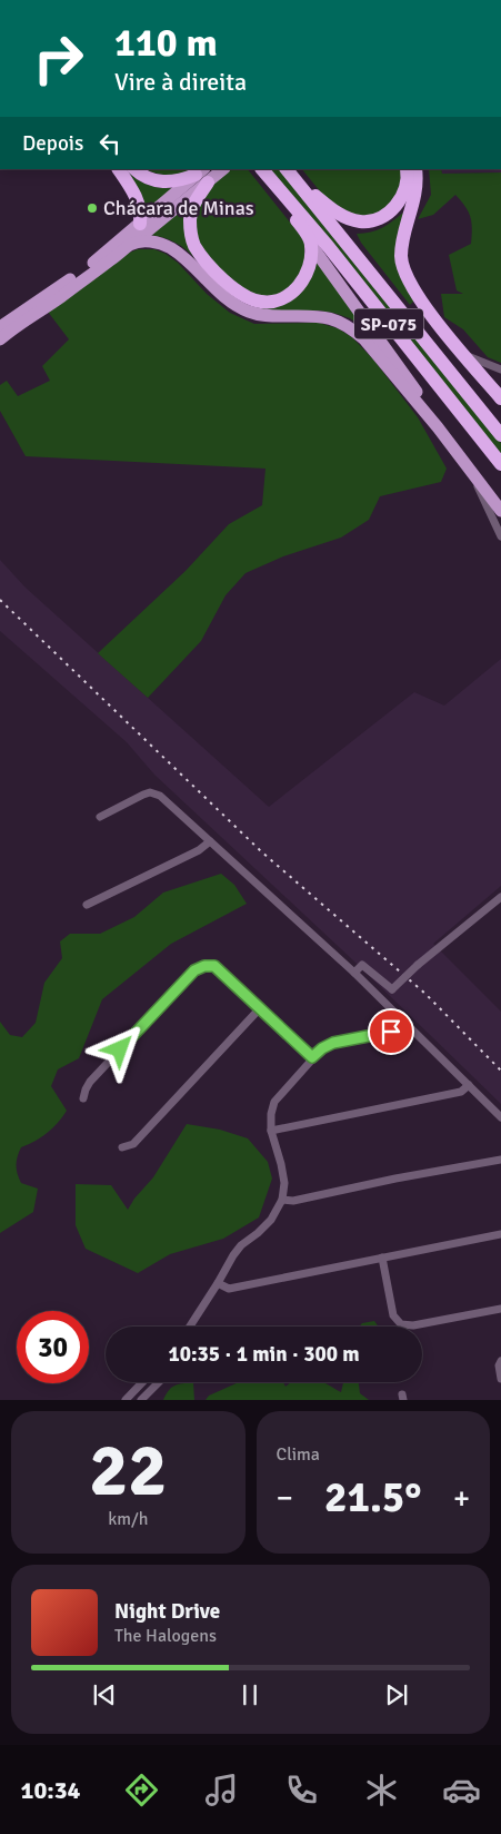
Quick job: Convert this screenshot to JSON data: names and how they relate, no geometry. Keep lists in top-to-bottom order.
{
  "streets": {
    "highway": ["SP-075"]
  },
  "places": ["Chácara de Minas"],
  "page": {
    "turn": ["110 m", "Vire à direita"],
    "then": "Depois",
    "limit": "30",
    "trip": "10:35 · 1 min · 300 m",
    "tile": [
      ["22", "km/h"],
      "Clima"
    ],
    "heat": ["−", "21.5°", "+"],
    "song": ["Night Drive", "The Halogens"],
    "tabs": "10:34"
  }
}
